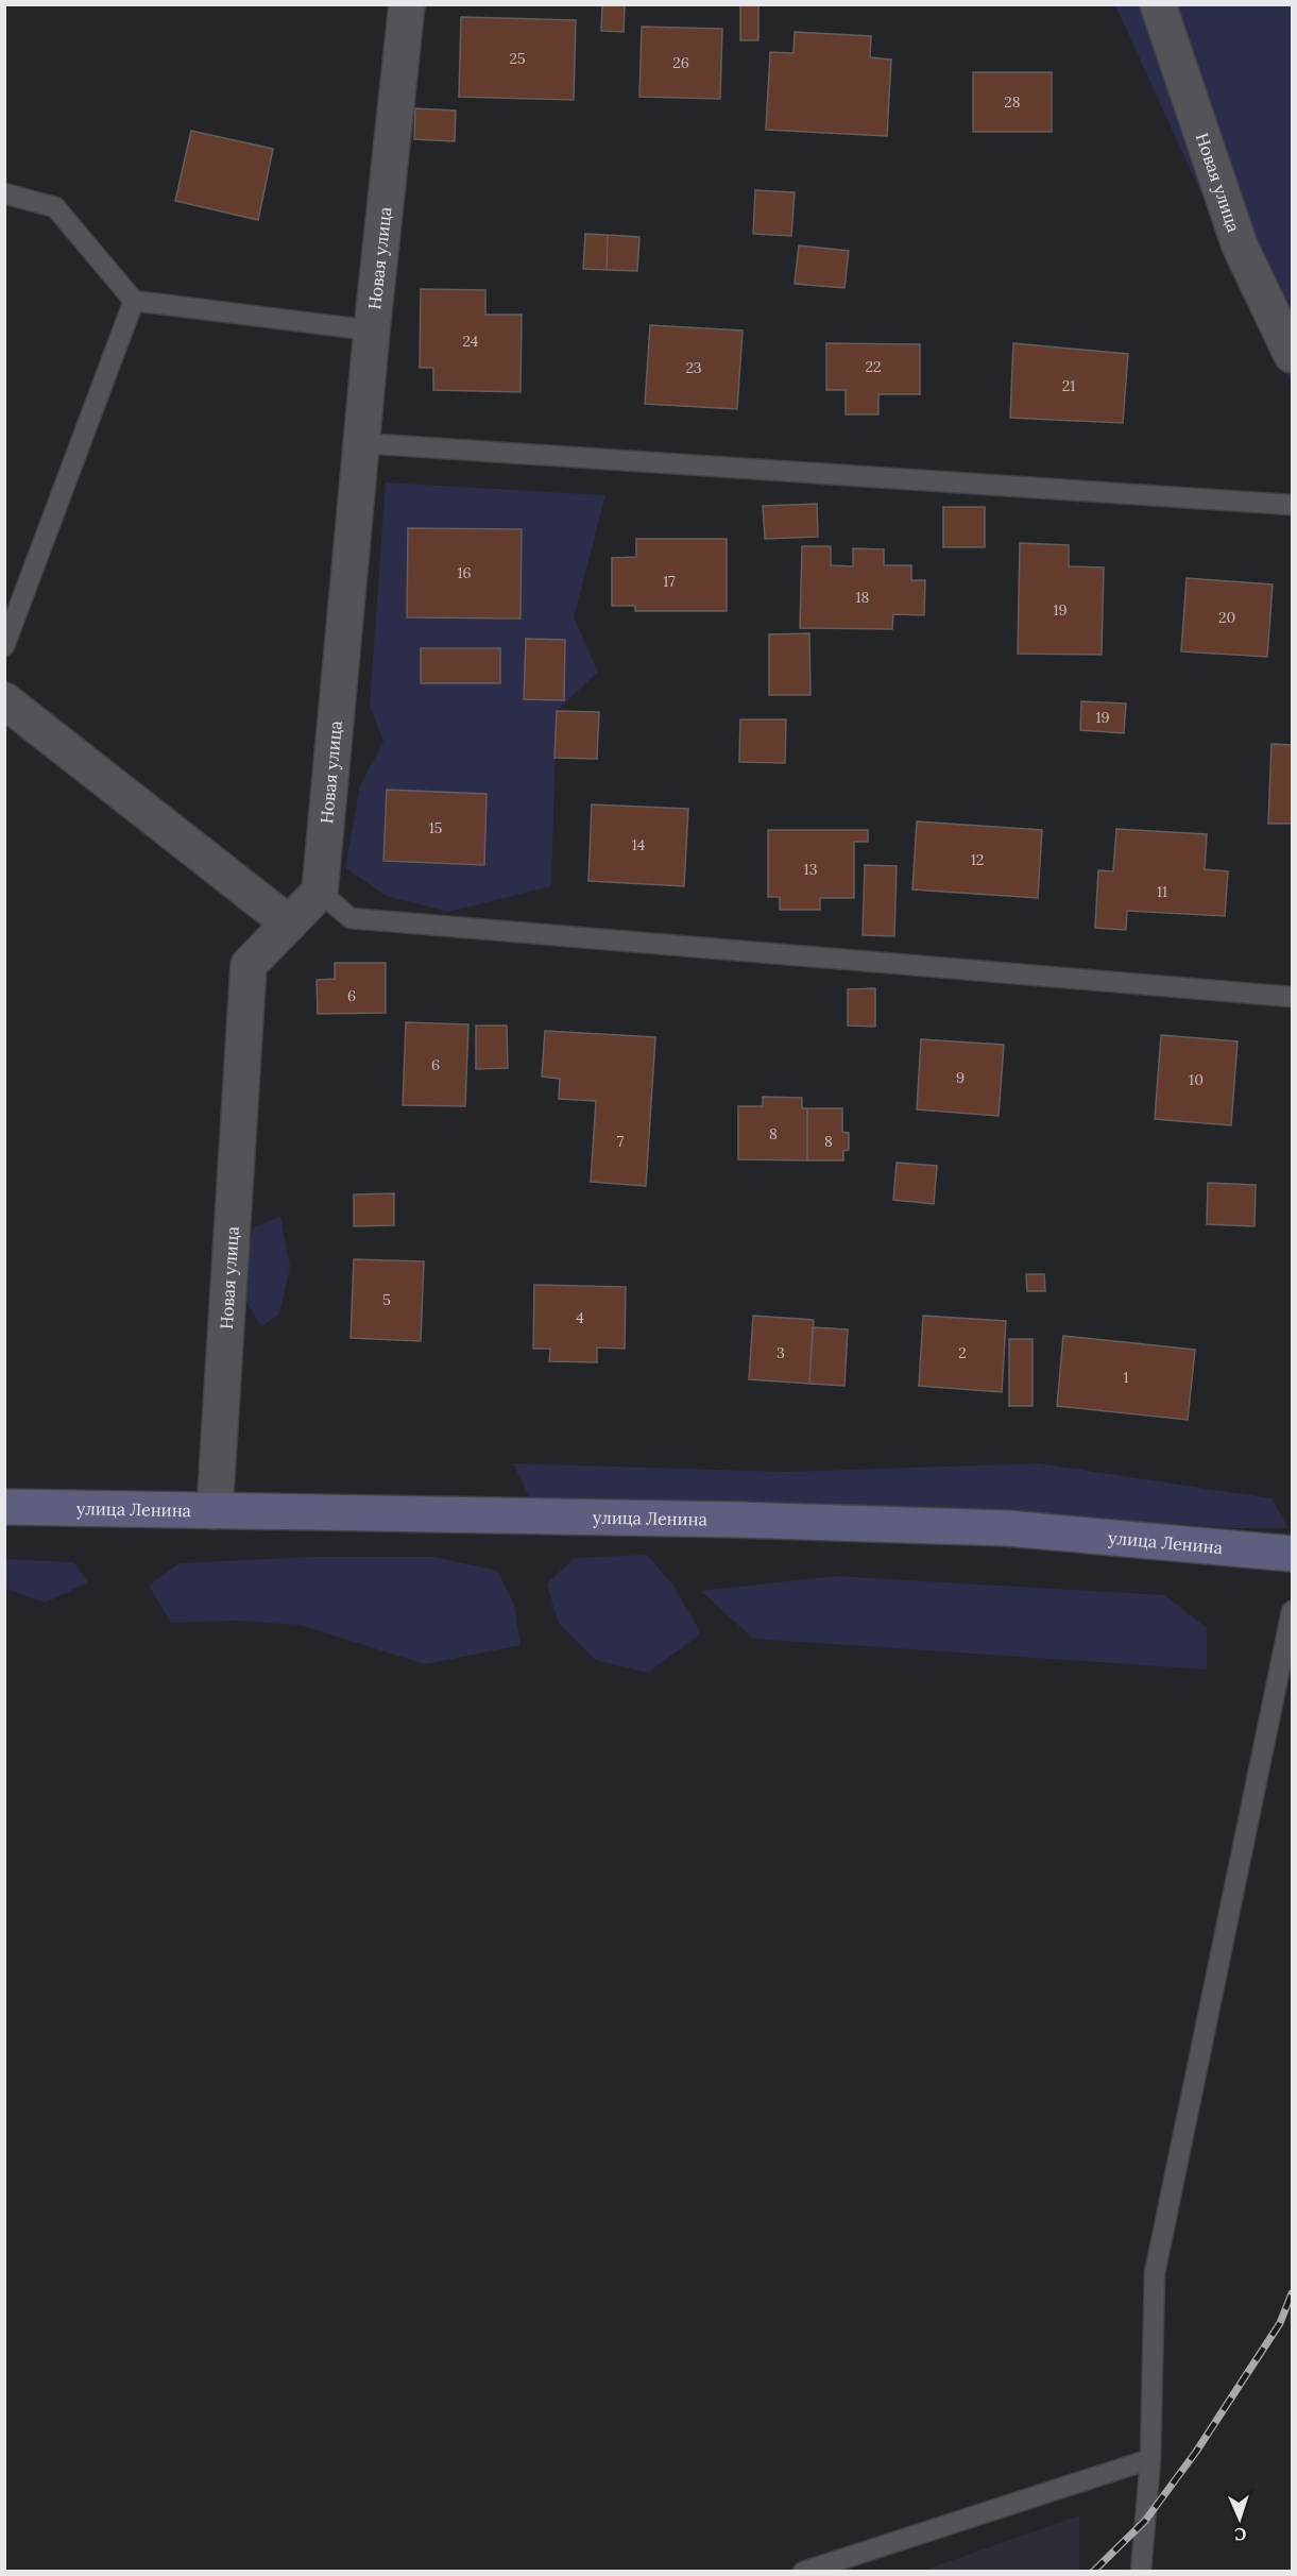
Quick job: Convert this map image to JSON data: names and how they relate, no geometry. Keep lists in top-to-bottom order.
{
  "streets": {
    "main road": ["улица Ленина"],
    "street": ["Новая улица"]
  },
  "crossings": [
    ["Новая улица", "улица Ленина"]
  ],
  "house_numbers": [
    "25",
    "26",
    "28",
    "24",
    "22",
    "23",
    "21",
    "16",
    "17",
    "18",
    "19",
    "20",
    "19",
    "15",
    "14",
    "12",
    "13",
    "11",
    "6",
    "6",
    "9",
    "10",
    "8",
    "7",
    "8",
    "5",
    "4",
    "3",
    "2",
    "1"
  ],
  "north": "bottom"
}
